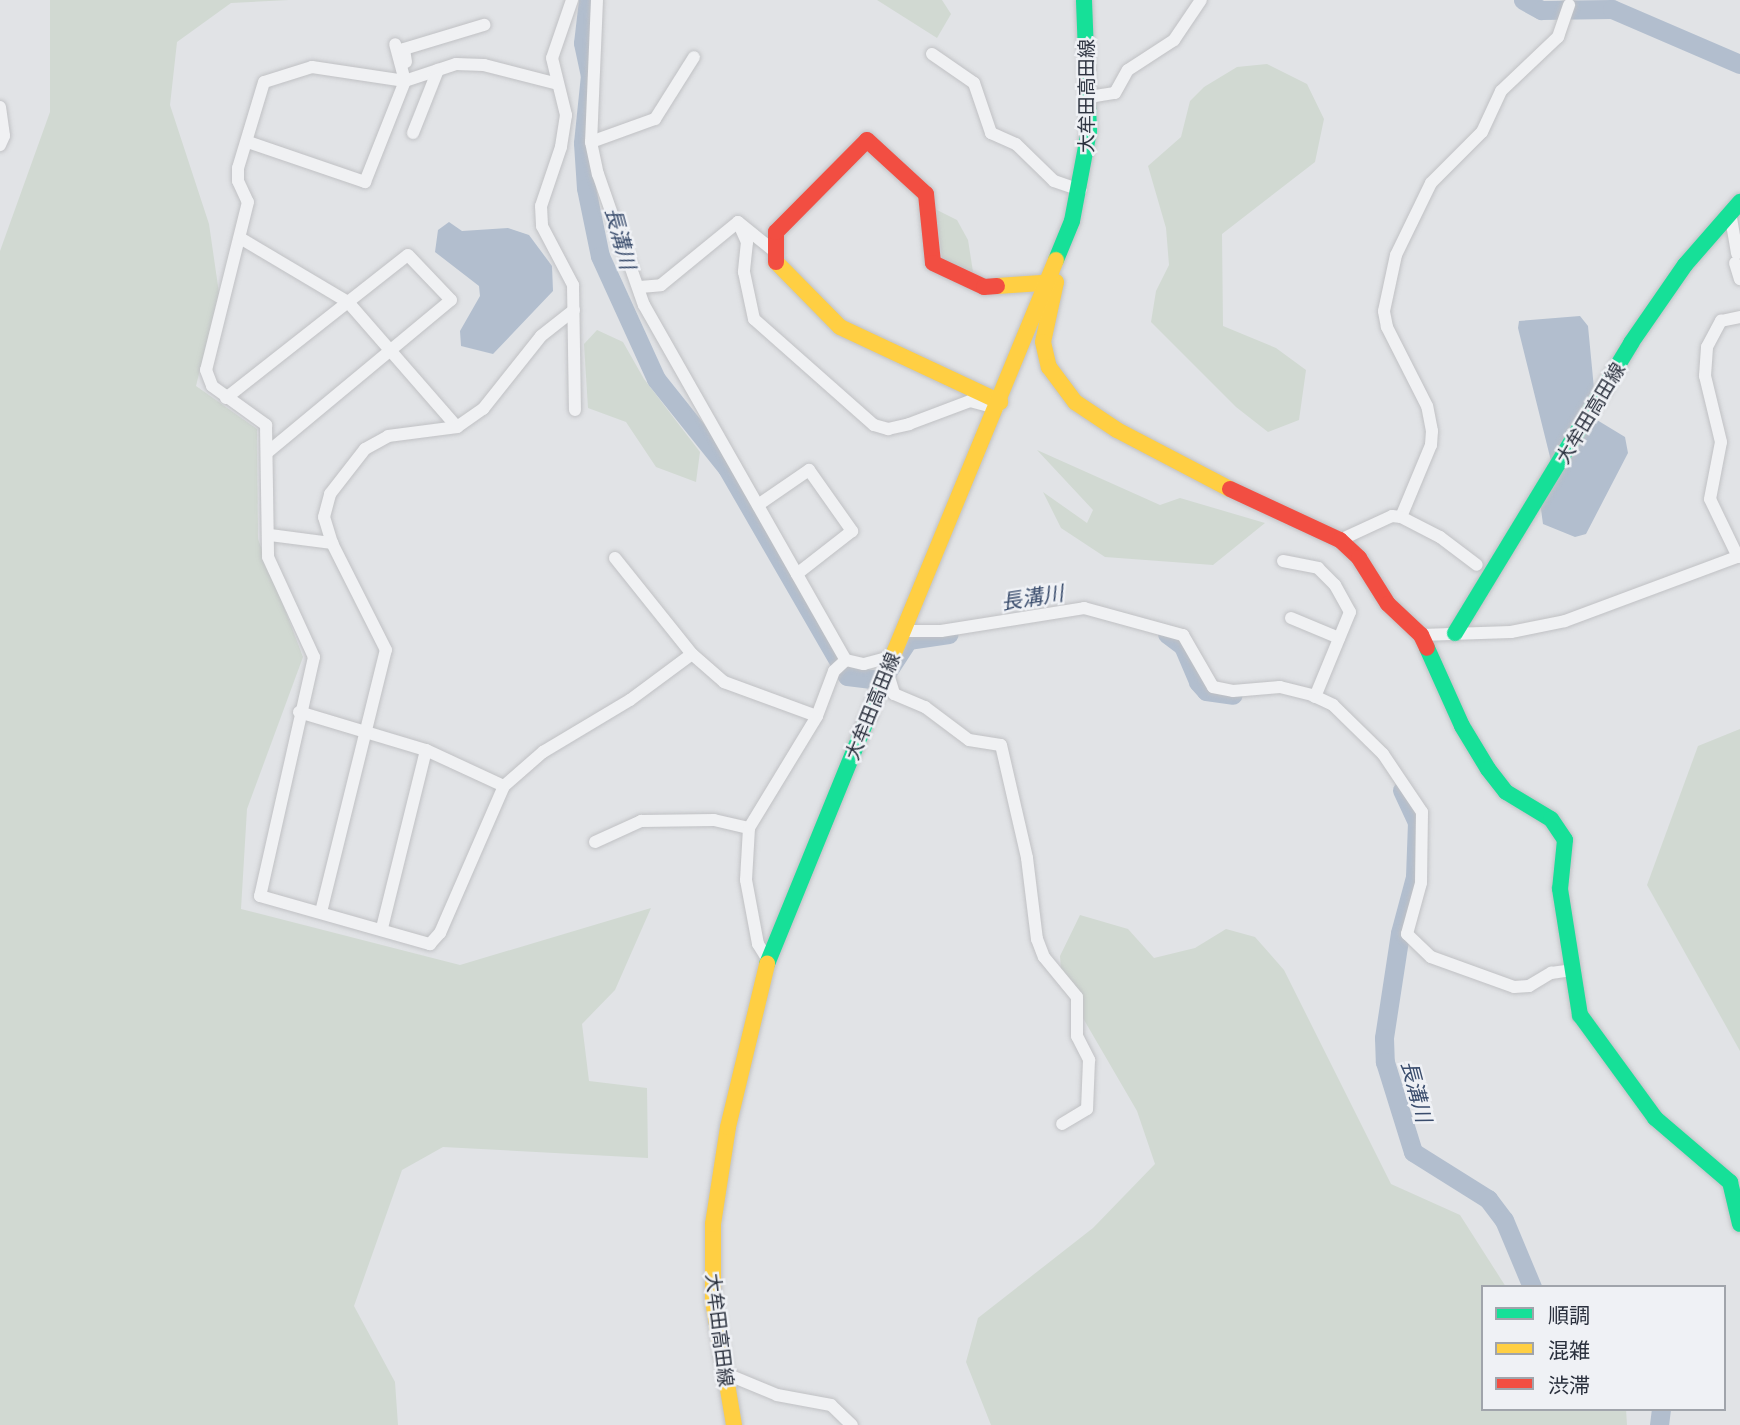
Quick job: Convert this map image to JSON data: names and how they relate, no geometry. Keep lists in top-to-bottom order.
{
  "streets": {
    "main road": ["大牟田高田線"]
  },
  "water": ["長溝川"],
  "legend": ["順調", "混雑", "渋滞"]
}
